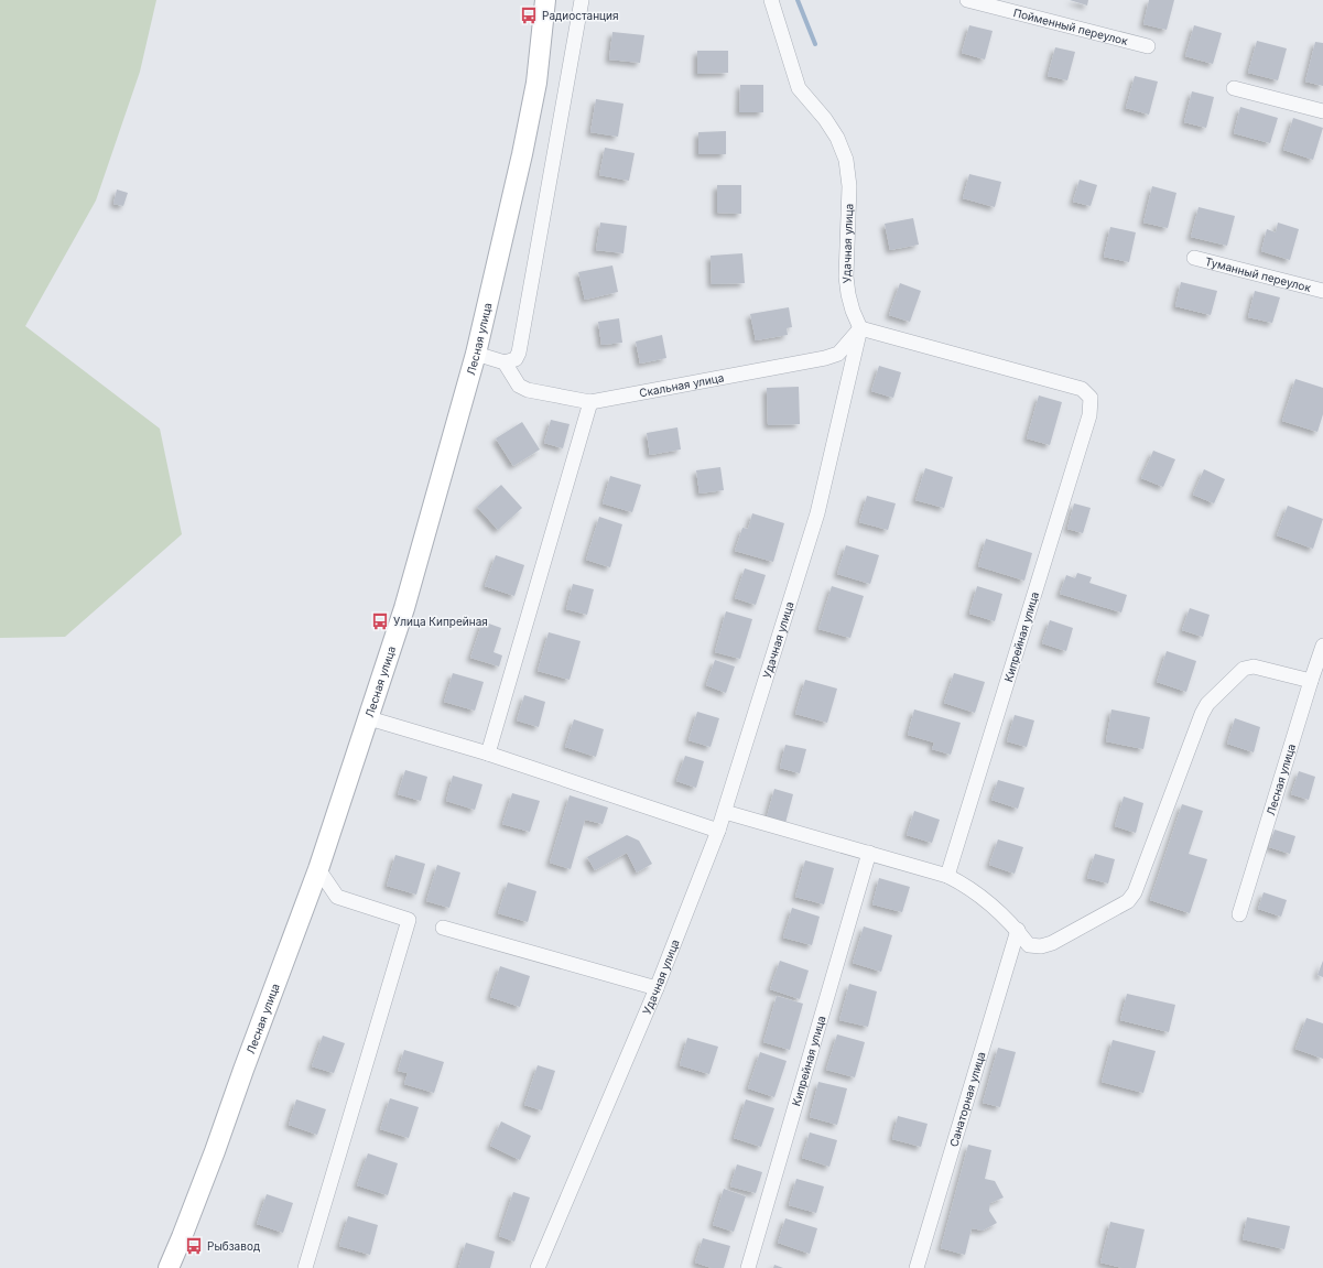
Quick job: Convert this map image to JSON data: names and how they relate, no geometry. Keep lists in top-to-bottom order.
{
  "streets": {
    "main road": ["Лесная улица"],
    "street": [
      "Пойменный переулок",
      "Удачная улица",
      "Туманный переулок",
      "Скальная улица",
      "Кипрейная улица",
      "Санаторная улица"
    ]
  },
  "crossings": [
    ["Удачная улица", "Скальная улица"],
    ["Удачная улица", "Кипрейная улица"],
    ["Скальная улица", "Кипрейная улица"]
  ],
  "places": {
    "bus stop": ["Радиостанция", "Улица Кипрейная", "Рыбзавод"]
  }
}
